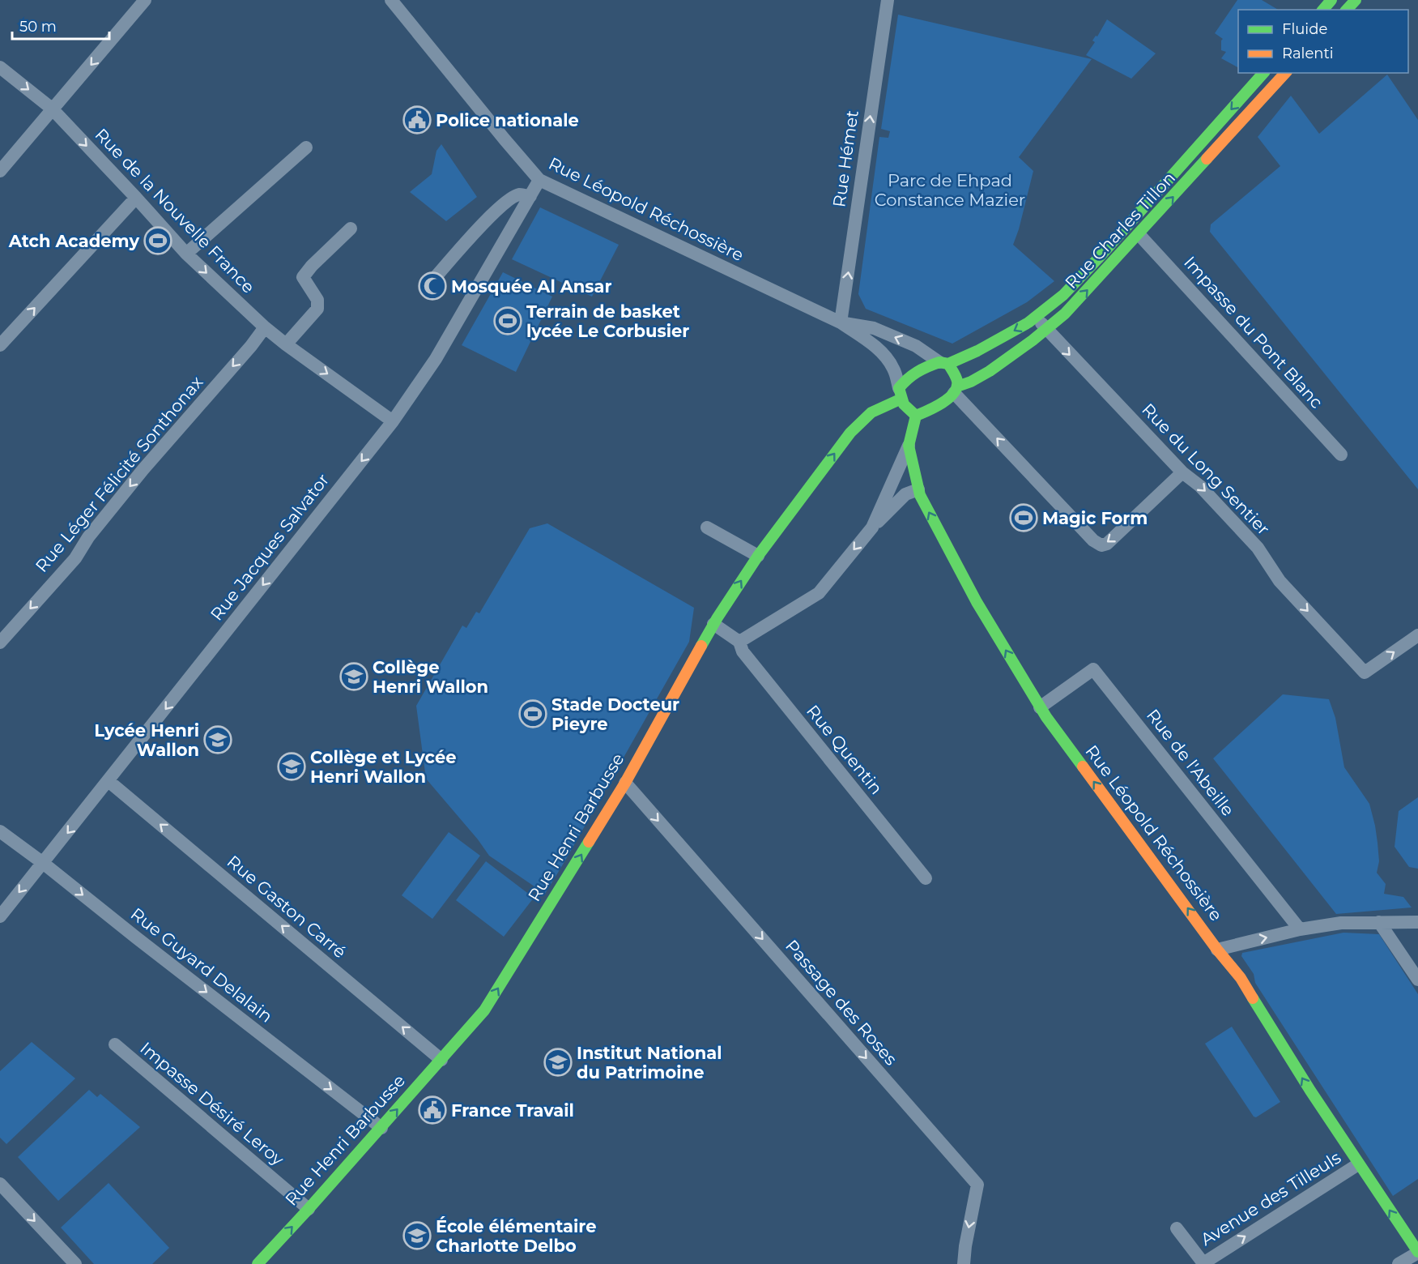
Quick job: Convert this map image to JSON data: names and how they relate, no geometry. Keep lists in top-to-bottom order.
{
  "streets": {
    "street": [
      "Rue Hémet",
      "Rue Léopold Réchossière",
      "Rue de la Nouvelle France",
      "Rue Charles Tillon",
      "Impasse du Pont Blanc",
      "Rue du Long Sentier",
      "Rue Léger Félicité Sonthonax",
      "Rue Jacques Salvator",
      "Rue Quentin",
      "Rue de l'Abeille",
      "Rue Henri Barbusse",
      "Rue Gaston Carré",
      "Rue Guyard Delalain",
      "Passage des Roses",
      "Impasse Désiré Leroy",
      "Avenue des Tilleuls"
    ]
  },
  "crossings": [
    ["Rue Hémet", "Rue Léopold Réchossière"],
    ["Rue Léopold Réchossière", "Rue Charles Tillon"],
    ["Rue Léopold Réchossière", "Rue Jacques Salvator"],
    ["Rue Léopold Réchossière", "Rue de l'Abeille"],
    ["Rue Léopold Réchossière", "Rue Henri Barbusse"],
    ["Rue Léopold Réchossière", "Avenue des Tilleuls"],
    ["Rue de la Nouvelle France", "Rue Léger Félicité Sonthonax"],
    ["Rue de la Nouvelle France", "Rue Jacques Salvator"],
    ["Rue Charles Tillon", "Impasse du Pont Blanc"],
    ["Rue Charles Tillon", "Rue du Long Sentier"],
    ["Rue Charles Tillon", "Rue Henri Barbusse"],
    ["Rue Jacques Salvator", "Rue Gaston Carré"],
    ["Rue Jacques Salvator", "Rue Guyard Delalain"],
    ["Rue Henri Barbusse", "Rue Gaston Carré"],
    ["Rue Henri Barbusse", "Rue Guyard Delalain"],
    ["Rue Henri Barbusse", "Passage des Roses"],
    ["Rue Henri Barbusse", "Impasse Désiré Leroy"]
  ],
  "one_way": [
    "Rue Hémet",
    "Rue Léopold Réchossière",
    "Rue de la Nouvelle France",
    "Rue du Long Sentier",
    "Rue Léger Félicité Sonthonax",
    "Rue Jacques Salvator",
    "Rue Gaston Carré",
    "Rue Guyard Delalain",
    "Passage des Roses",
    "Avenue des Tilleuls"
  ],
  "parks": ["Parc de Ehpad Constance Mazier"],
  "places": {
    "public building": ["Police nationale", "France Travail"],
    "sports": [
      "Atch Academy",
      "Terrain de basket lycée Le Corbusier",
      "Magic Form",
      "Stade Docteur Pieyre"
    ],
    "mosque": ["Mosquée Al Ansar"],
    "school or university": [
      "Collège Henri Wallon",
      "Lycée Henri Wallon",
      "Collège et Lycée Henri Wallon",
      "Institut National du Patrimoine",
      "École élémentaire Charlotte Delbo"
    ]
  },
  "legend": ["Fluide", "Ralenti"],
  "scale_bar": "50 m"
}
